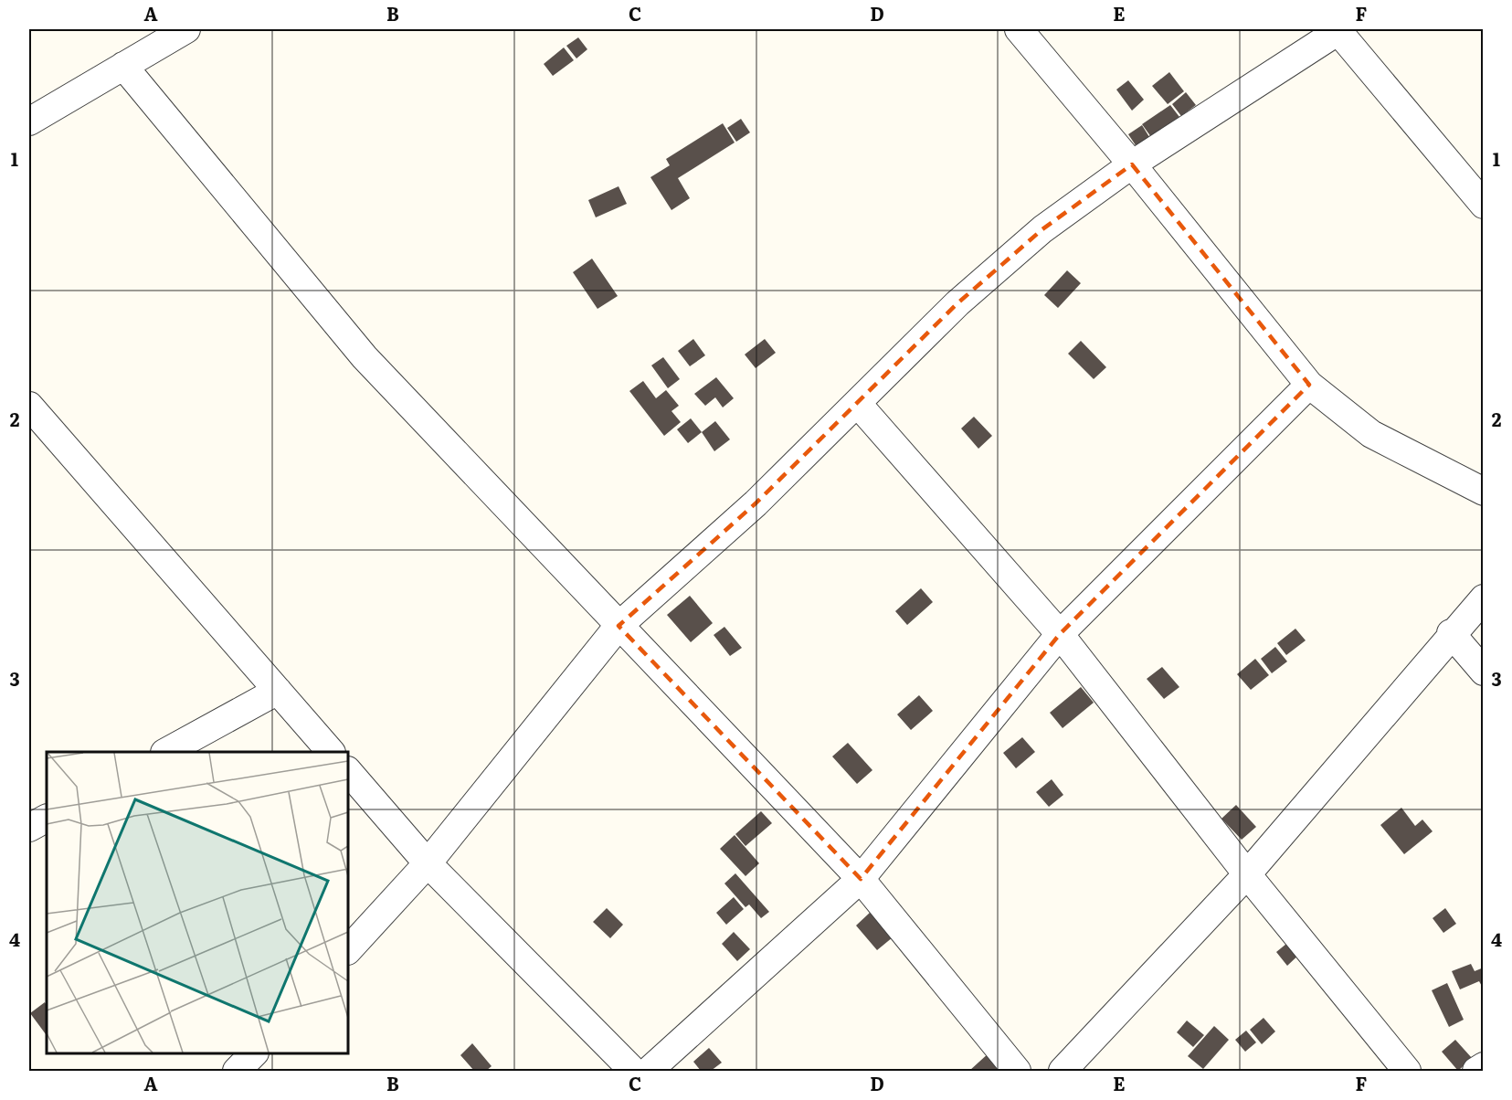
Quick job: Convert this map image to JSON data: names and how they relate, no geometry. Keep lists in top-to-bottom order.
{
  "grid": {
    "columns": [
      "A",
      "B",
      "C",
      "D",
      "E",
      "F"
    ],
    "rows": [
      "1",
      "2",
      "3",
      "4"
    ]
  }
}
